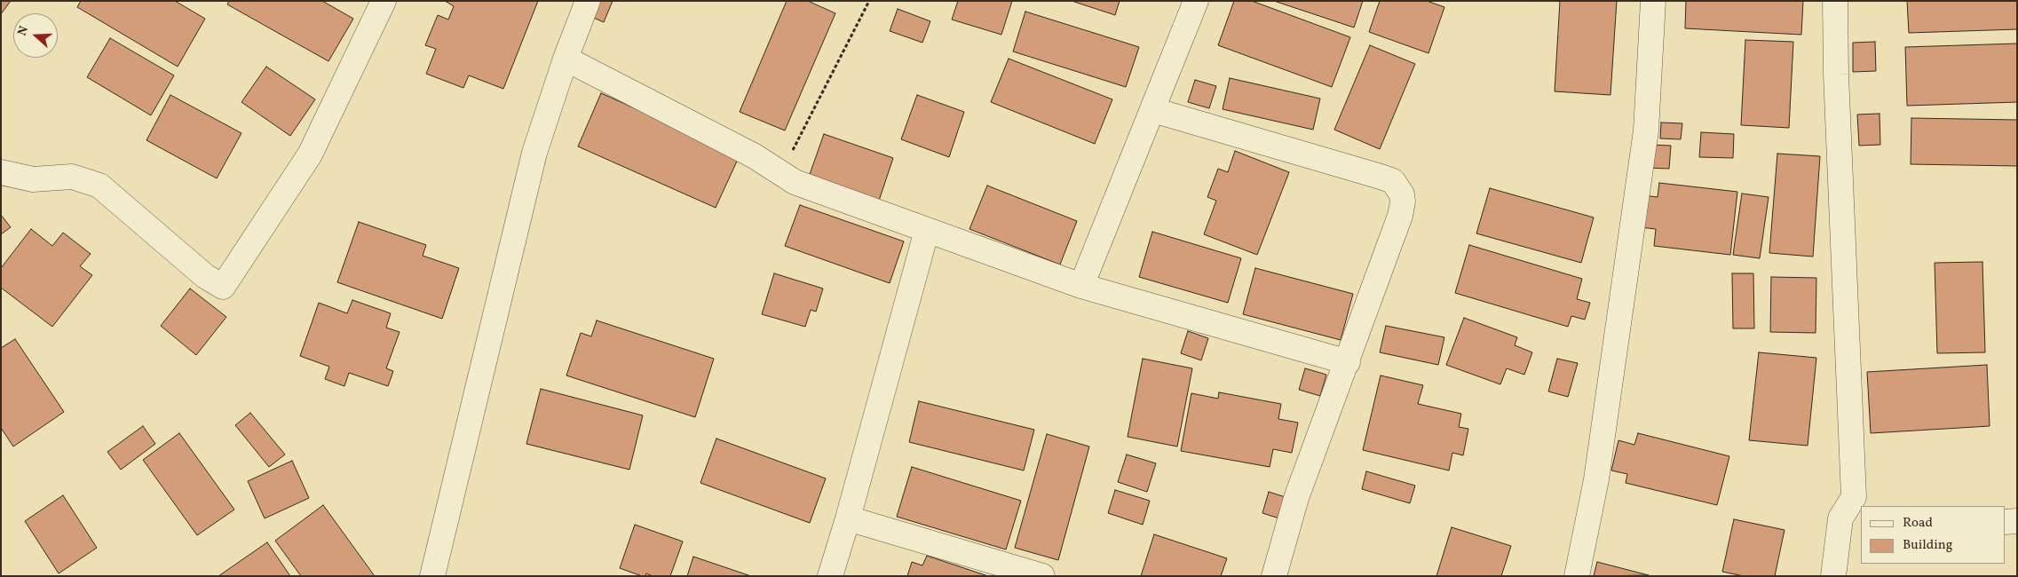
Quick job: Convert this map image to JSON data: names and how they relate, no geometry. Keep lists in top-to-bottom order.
{
  "legend": ["Road", "Building"],
  "north": "left"
}
